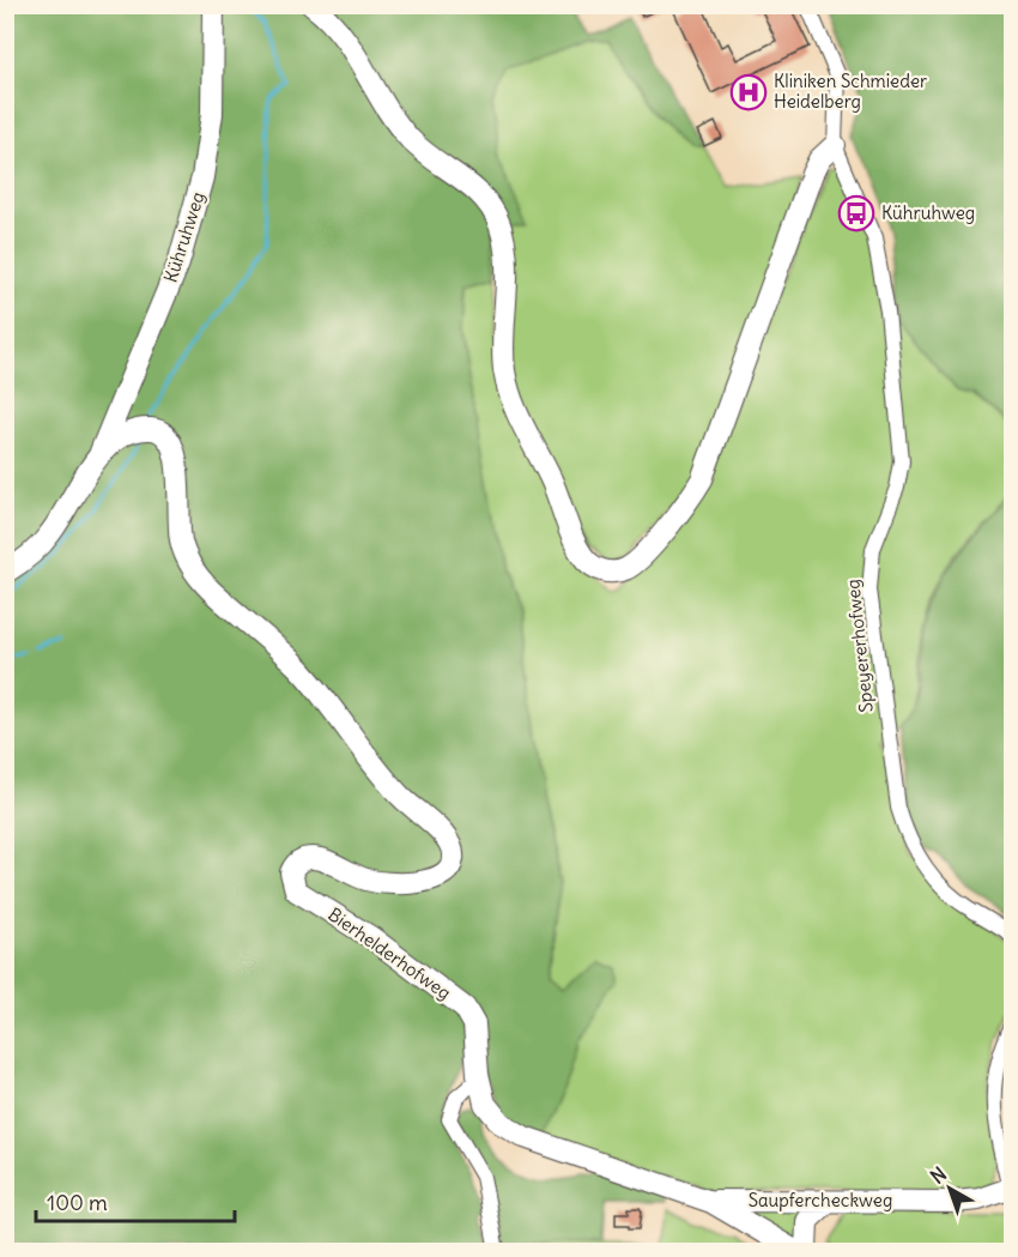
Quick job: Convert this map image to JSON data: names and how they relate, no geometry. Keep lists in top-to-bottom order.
{
  "streets": {
    "street": [
      "Kühruhweg",
      "Speyererhofweg",
      "Bierhelderhofweg",
      "Saupfercheckweg"
    ]
  },
  "crossings": [
    ["Kühruhweg", "Bierhelderhofweg"],
    ["Bierhelderhofweg", "Saupfercheckweg"]
  ],
  "places": {
    "hospital": ["Kliniken Schmieder Heidelberg"],
    "bus stop": ["Kühruhweg"]
  },
  "scale_bar": "100 m",
  "north": "top left"
}
